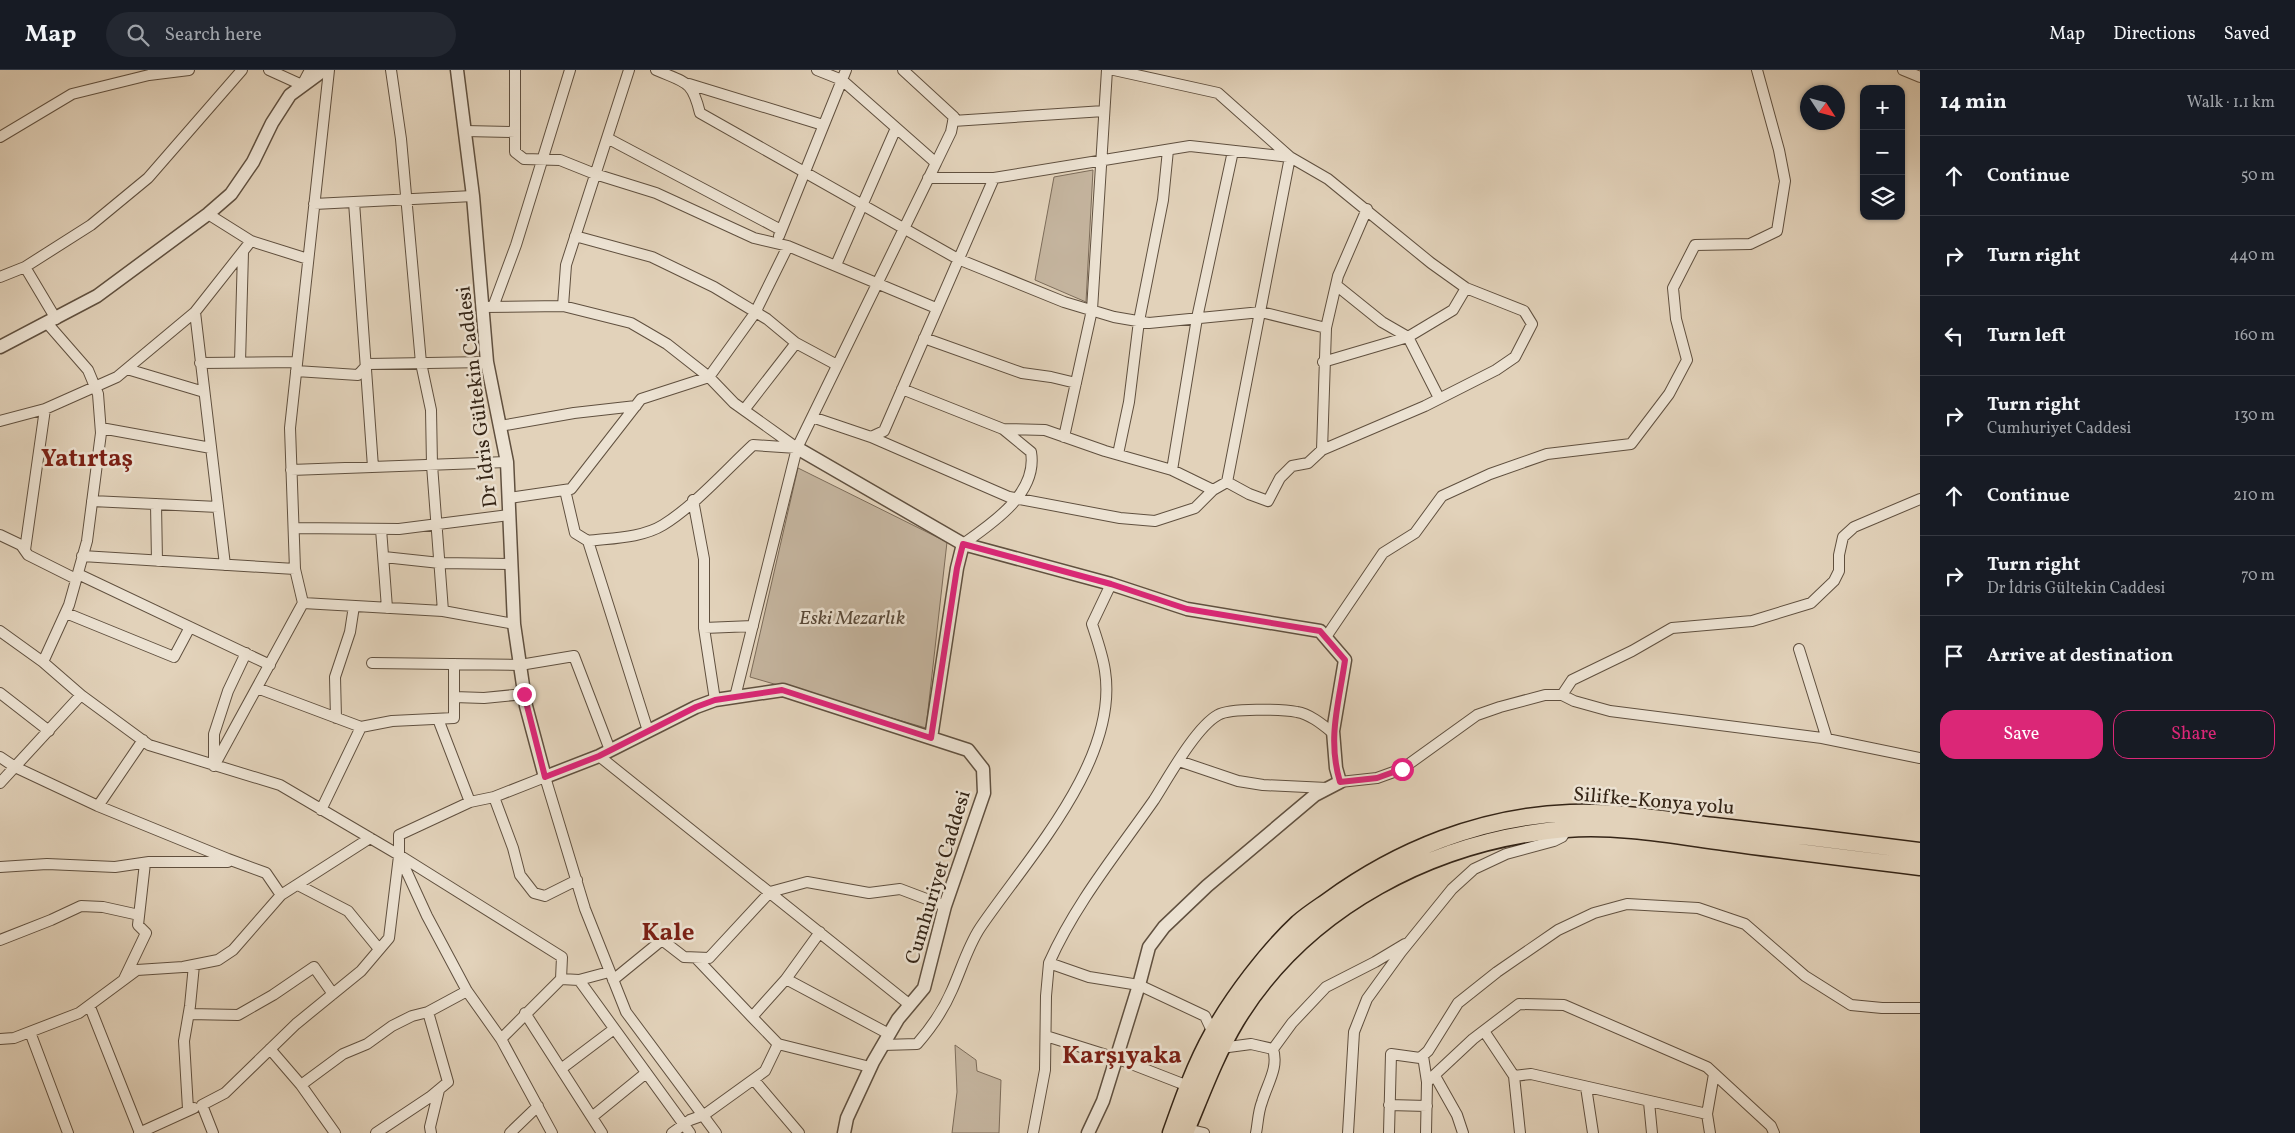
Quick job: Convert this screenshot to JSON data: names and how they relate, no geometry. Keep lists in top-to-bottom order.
{
  "streets": {
    "highway": ["Silifke-Konya yolu"],
    "street": ["Dr İdris Gültekin Caddesi", "Cumhuriyet Caddesi"]
  },
  "districts": ["Yatırtaş", "Kale", "Karşıyaka"],
  "parks": ["Eski Mezarlık"],
  "north": "bottom right",
  "page": {
    "header": "Map",
    "search": "Search here",
    "nav": ["Map", "Directions", "Saved"],
    "heading": ["14 min", "Walk · 1.1 km"],
    "map_buttons": ["+", "−"],
    "list": [
      ["Continue", "50 m"],
      ["Turn right", "440 m"],
      ["Turn left", "160 m"],
      ["Turn right", "Cumhuriyet Caddesi", "130 m"],
      ["Continue", "210 m"],
      ["Turn right", "Dr İdris Gültekin Caddesi", "70 m"],
      "Arrive at destination"
    ],
    "buttons": ["Save", "Share"]
  }
}
